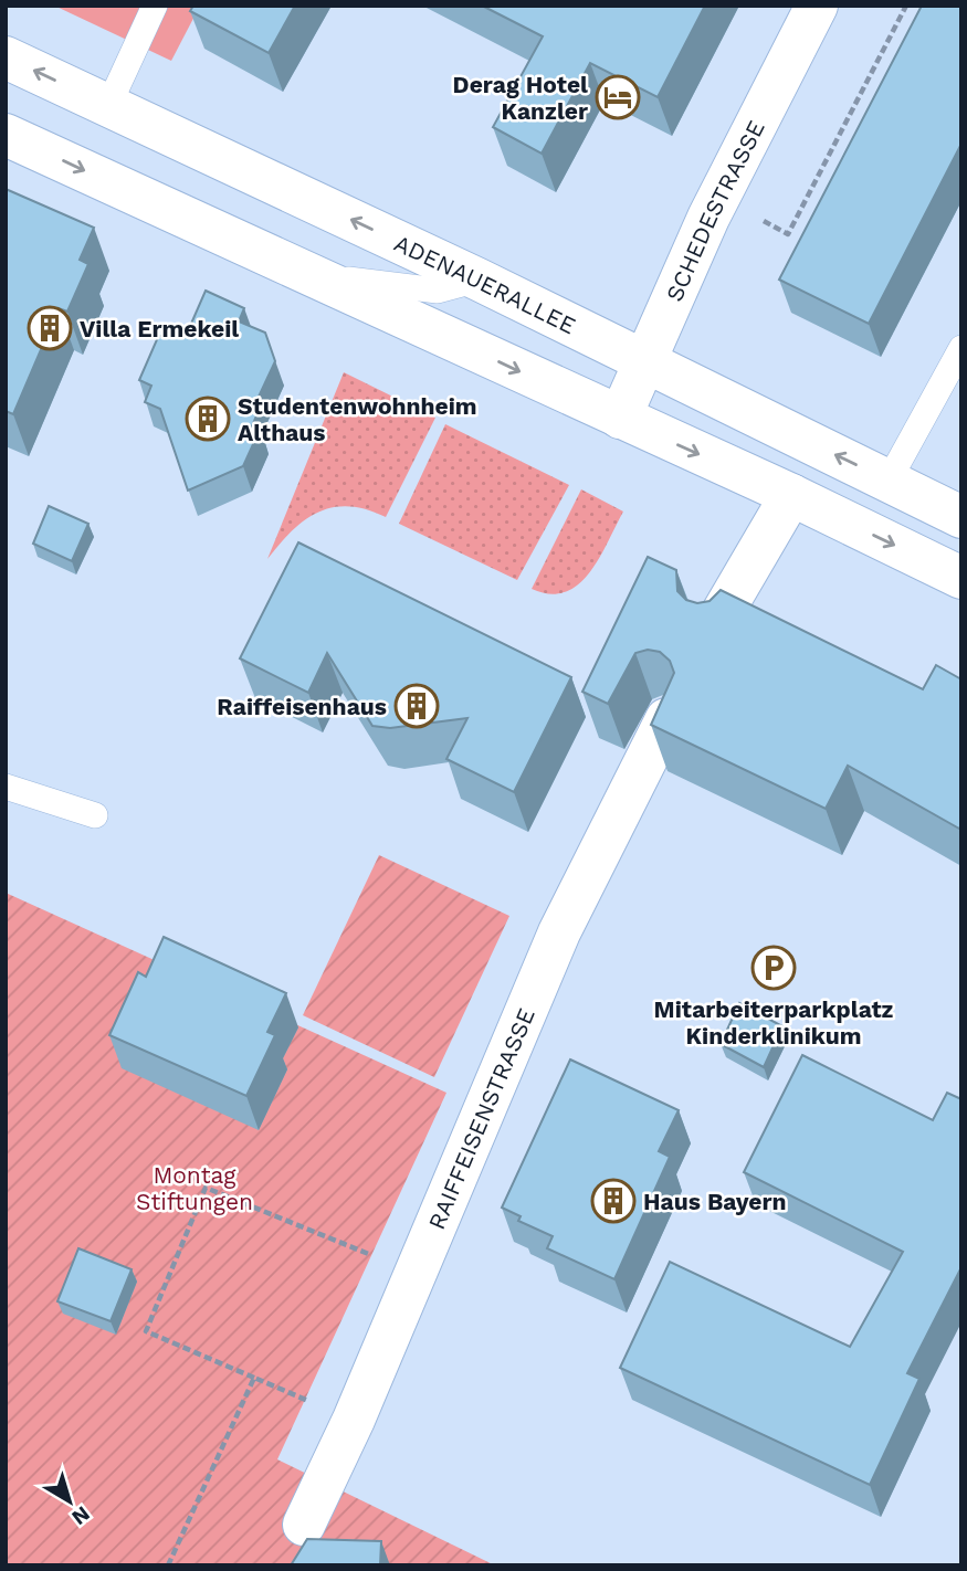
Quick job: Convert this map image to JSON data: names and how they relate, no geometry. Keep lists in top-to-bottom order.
{
  "streets": {
    "main road": ["SCHEDESTRASSE", "ADENAUERALLEE", "RAIFFEISENSTRASSE"]
  },
  "crossings": [
    ["SCHEDESTRASSE", "ADENAUERALLEE"]
  ],
  "parks": ["Montag Stiftungen"],
  "places": {
    "hotel": ["Derag Hotel Kanzler"],
    "building": [
      "Villa Ermekeil",
      "Studentenwohnheim Althaus",
      "Raiffeisenhaus",
      "Haus Bayern"
    ],
    "parking": ["Mitarbeiterparkplatz Kinderklinikum"]
  },
  "north": "bottom right"
}
